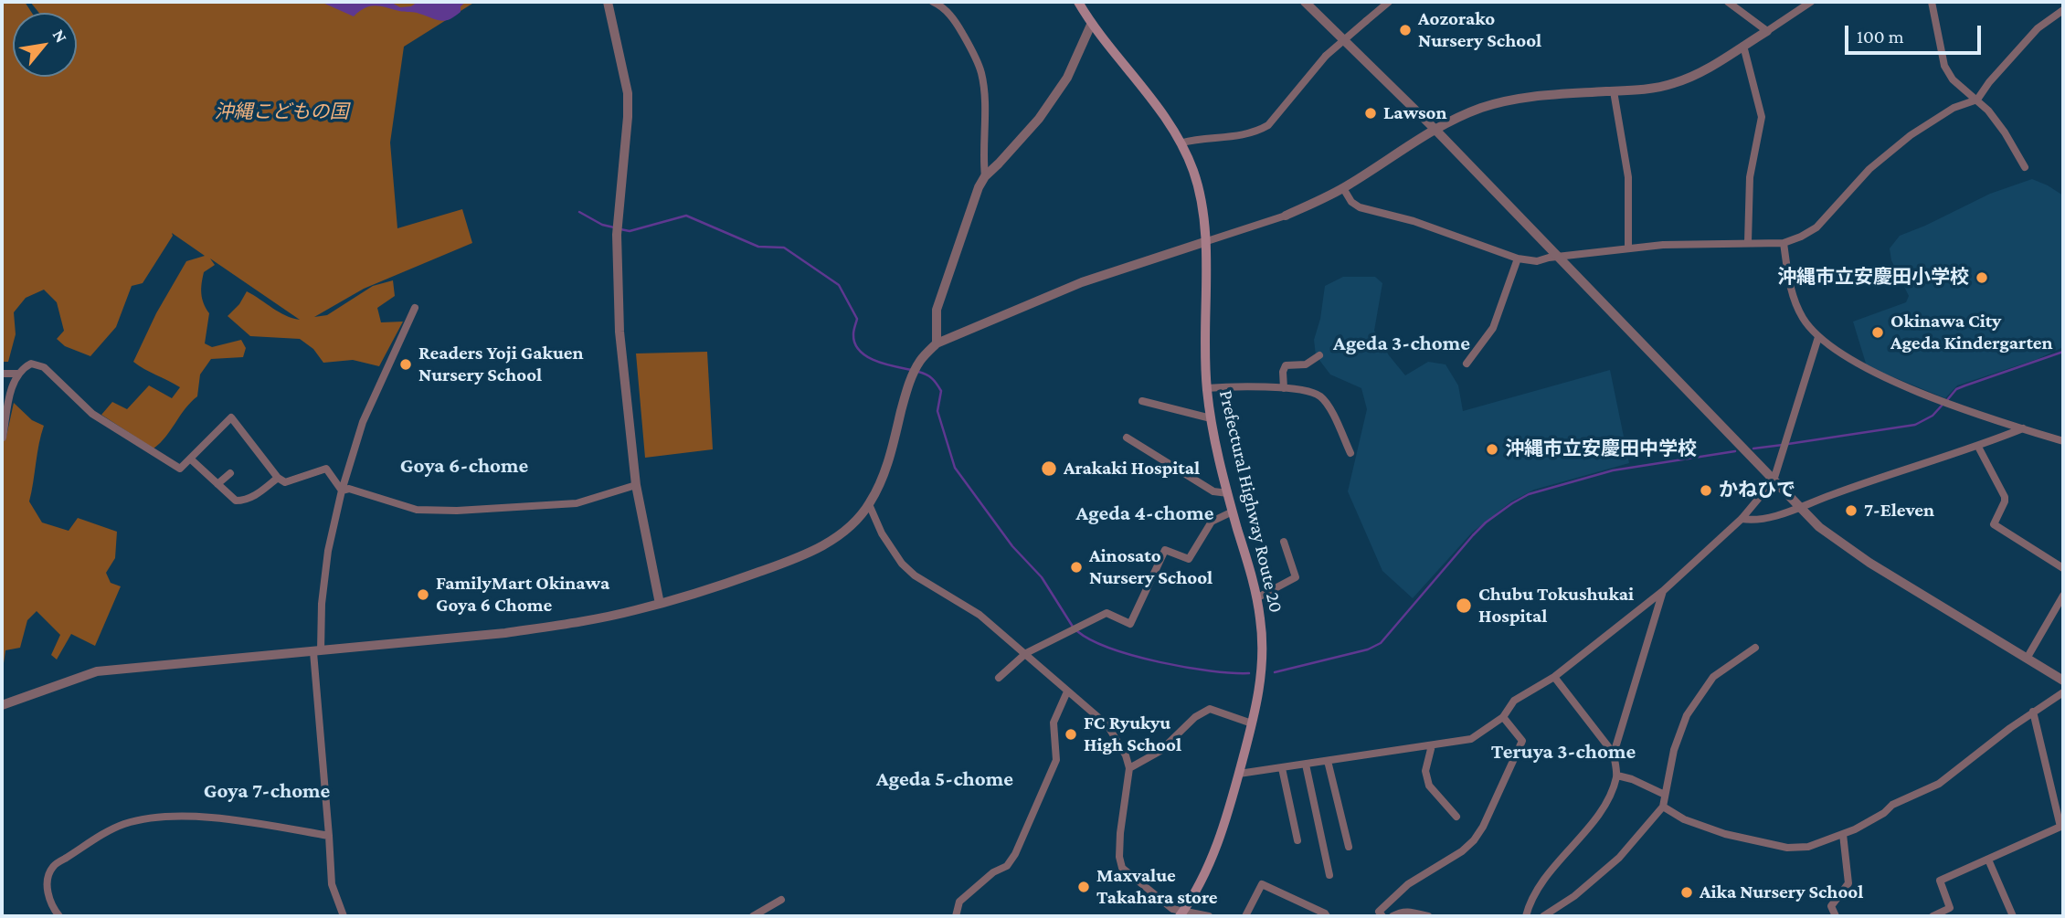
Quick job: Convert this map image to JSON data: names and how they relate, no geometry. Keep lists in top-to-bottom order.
{
  "streets": {
    "main road": ["Prefectural Highway Route 20"]
  },
  "districts": [
    "Ageda 3-chome",
    "Goya 6-chome",
    "Ageda 4-chome",
    "Teruya 3-chome",
    "Ageda 5-chome",
    "Goya 7-chome"
  ],
  "parks": ["沖縄こどもの国"],
  "places": [
    "Aozorako Nursery School",
    "Lawson",
    "沖縄市立安慶田小学校",
    "Okinawa City Ageda Kindergarten",
    "Readers Yoji Gakuen Nursery School",
    "沖縄市立安慶田中学校",
    "Arakaki Hospital",
    "かねひで",
    "7-Eleven",
    "Ainosato Nursery School",
    "FamilyMart Okinawa Goya 6 Chome",
    "Chubu Tokushukai Hospital",
    "FC Ryukyu High School",
    "Maxvalue Takahara store",
    "Aika Nursery School"
  ],
  "scale_bar": "100 m",
  "north": "top right"
}
